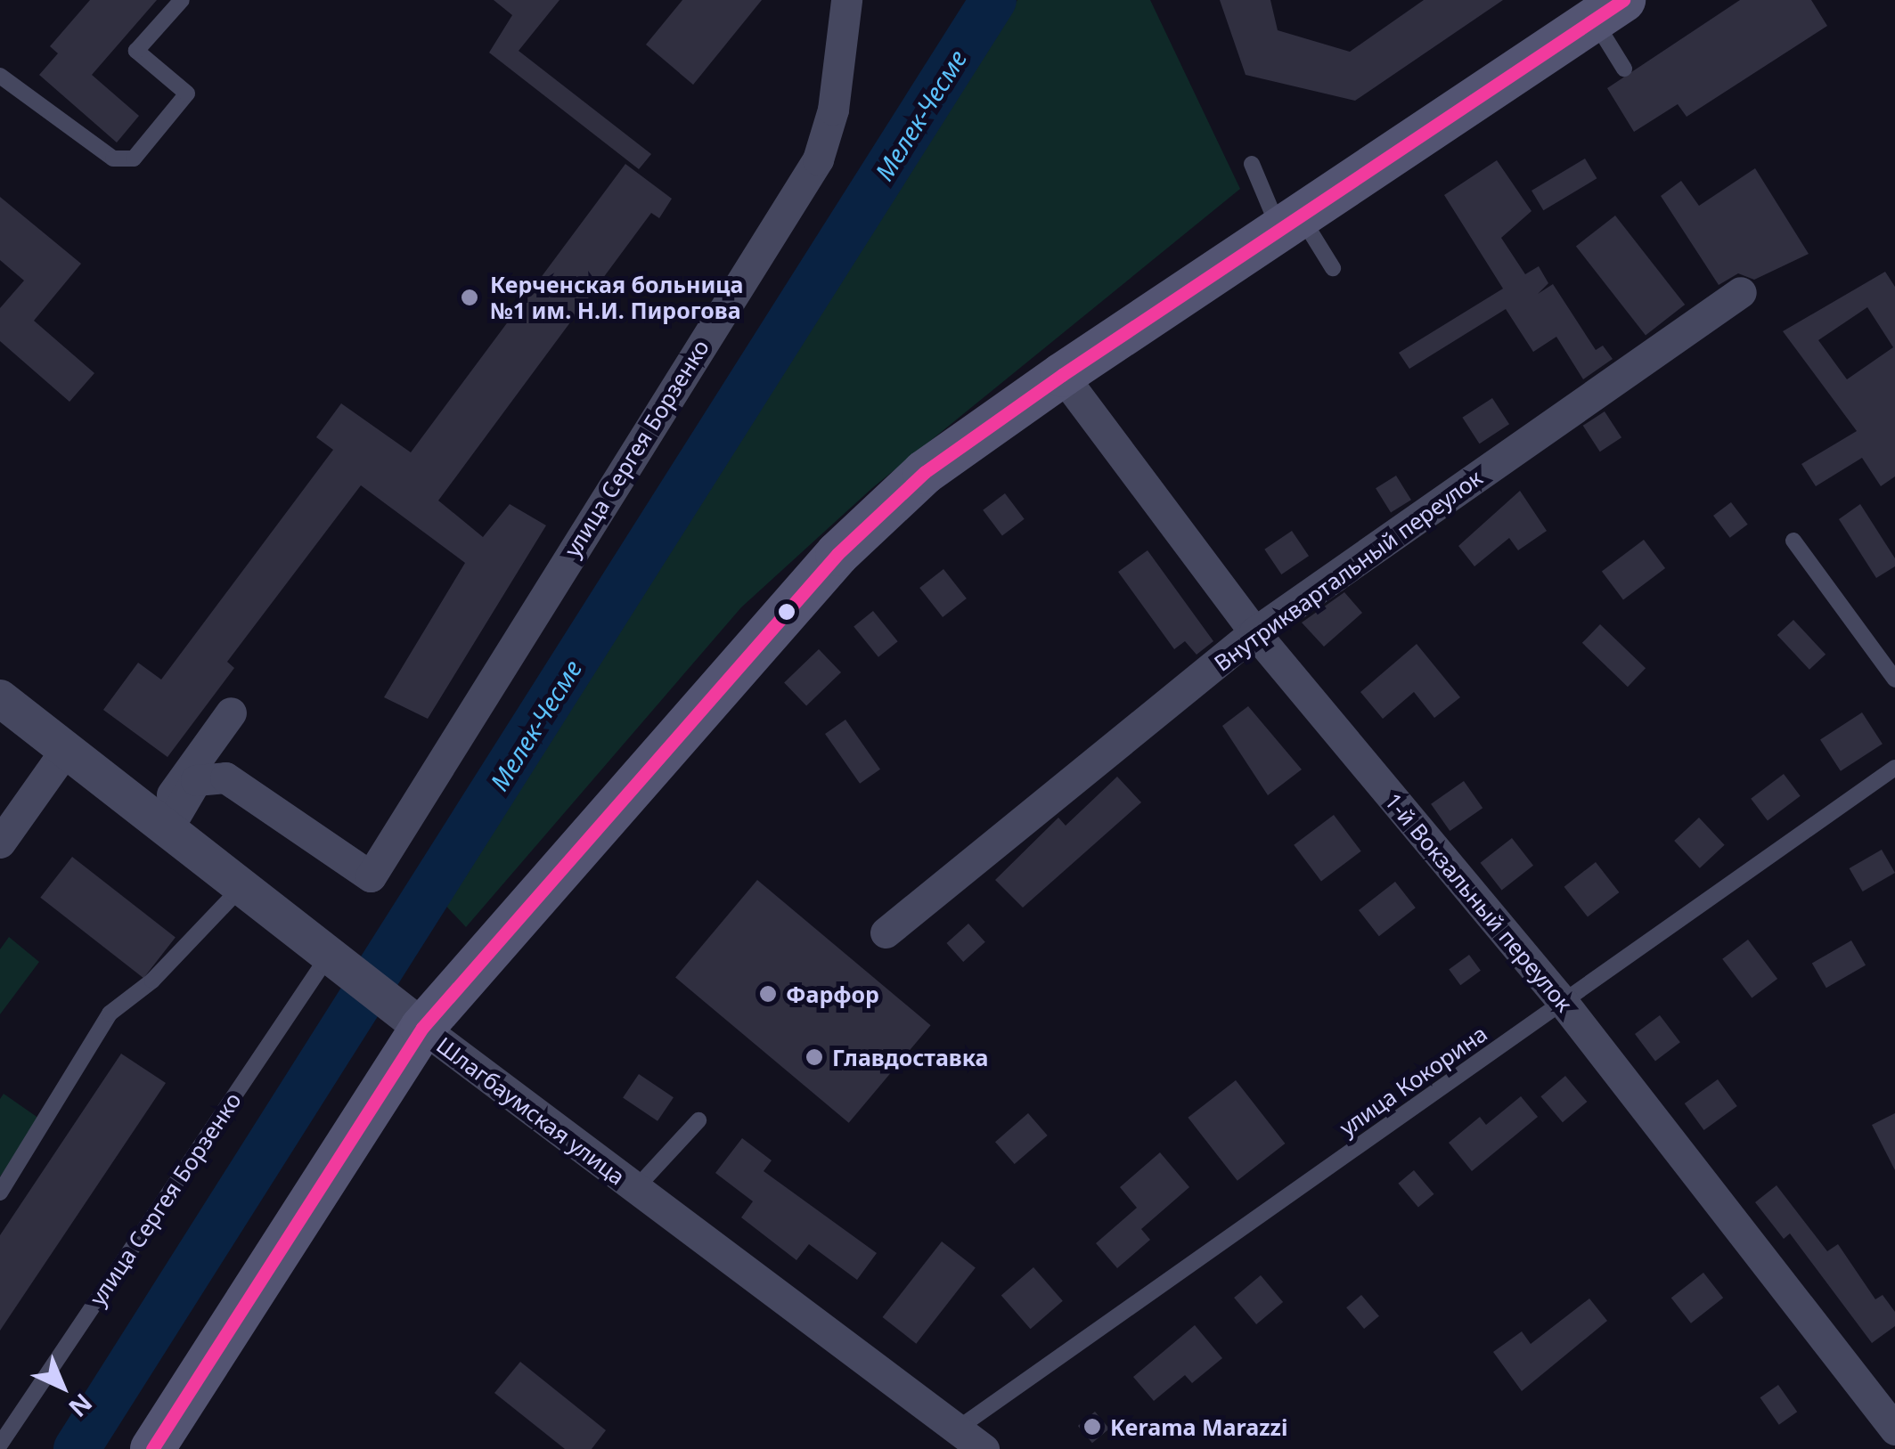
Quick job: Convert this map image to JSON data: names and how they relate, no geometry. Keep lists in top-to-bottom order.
{
  "streets": {
    "street": [
      "улица Сергея Борзенко",
      "Внутриквартальный переулок",
      "1-й Вокзальный переулок",
      "Шлагбаумская улица"
    ],
    "lane": ["улица Кокорина"]
  },
  "crossings": [
    ["улица Сергея Борзенко", "Шлагбаумская улица"],
    ["Внутриквартальный переулок", "1-й Вокзальный переулок"],
    ["1-й Вокзальный переулок", "улица Кокорина"],
    ["улица Кокорина", "Шлагбаумская улица"]
  ],
  "water": ["Мелек-Чесме"],
  "places": [
    "Керченская больница №1 им. Н.И. Пирогова",
    "Фарфор",
    "Главдоставка",
    "Kerama Marazzi"
  ],
  "north": "bottom right"
}
